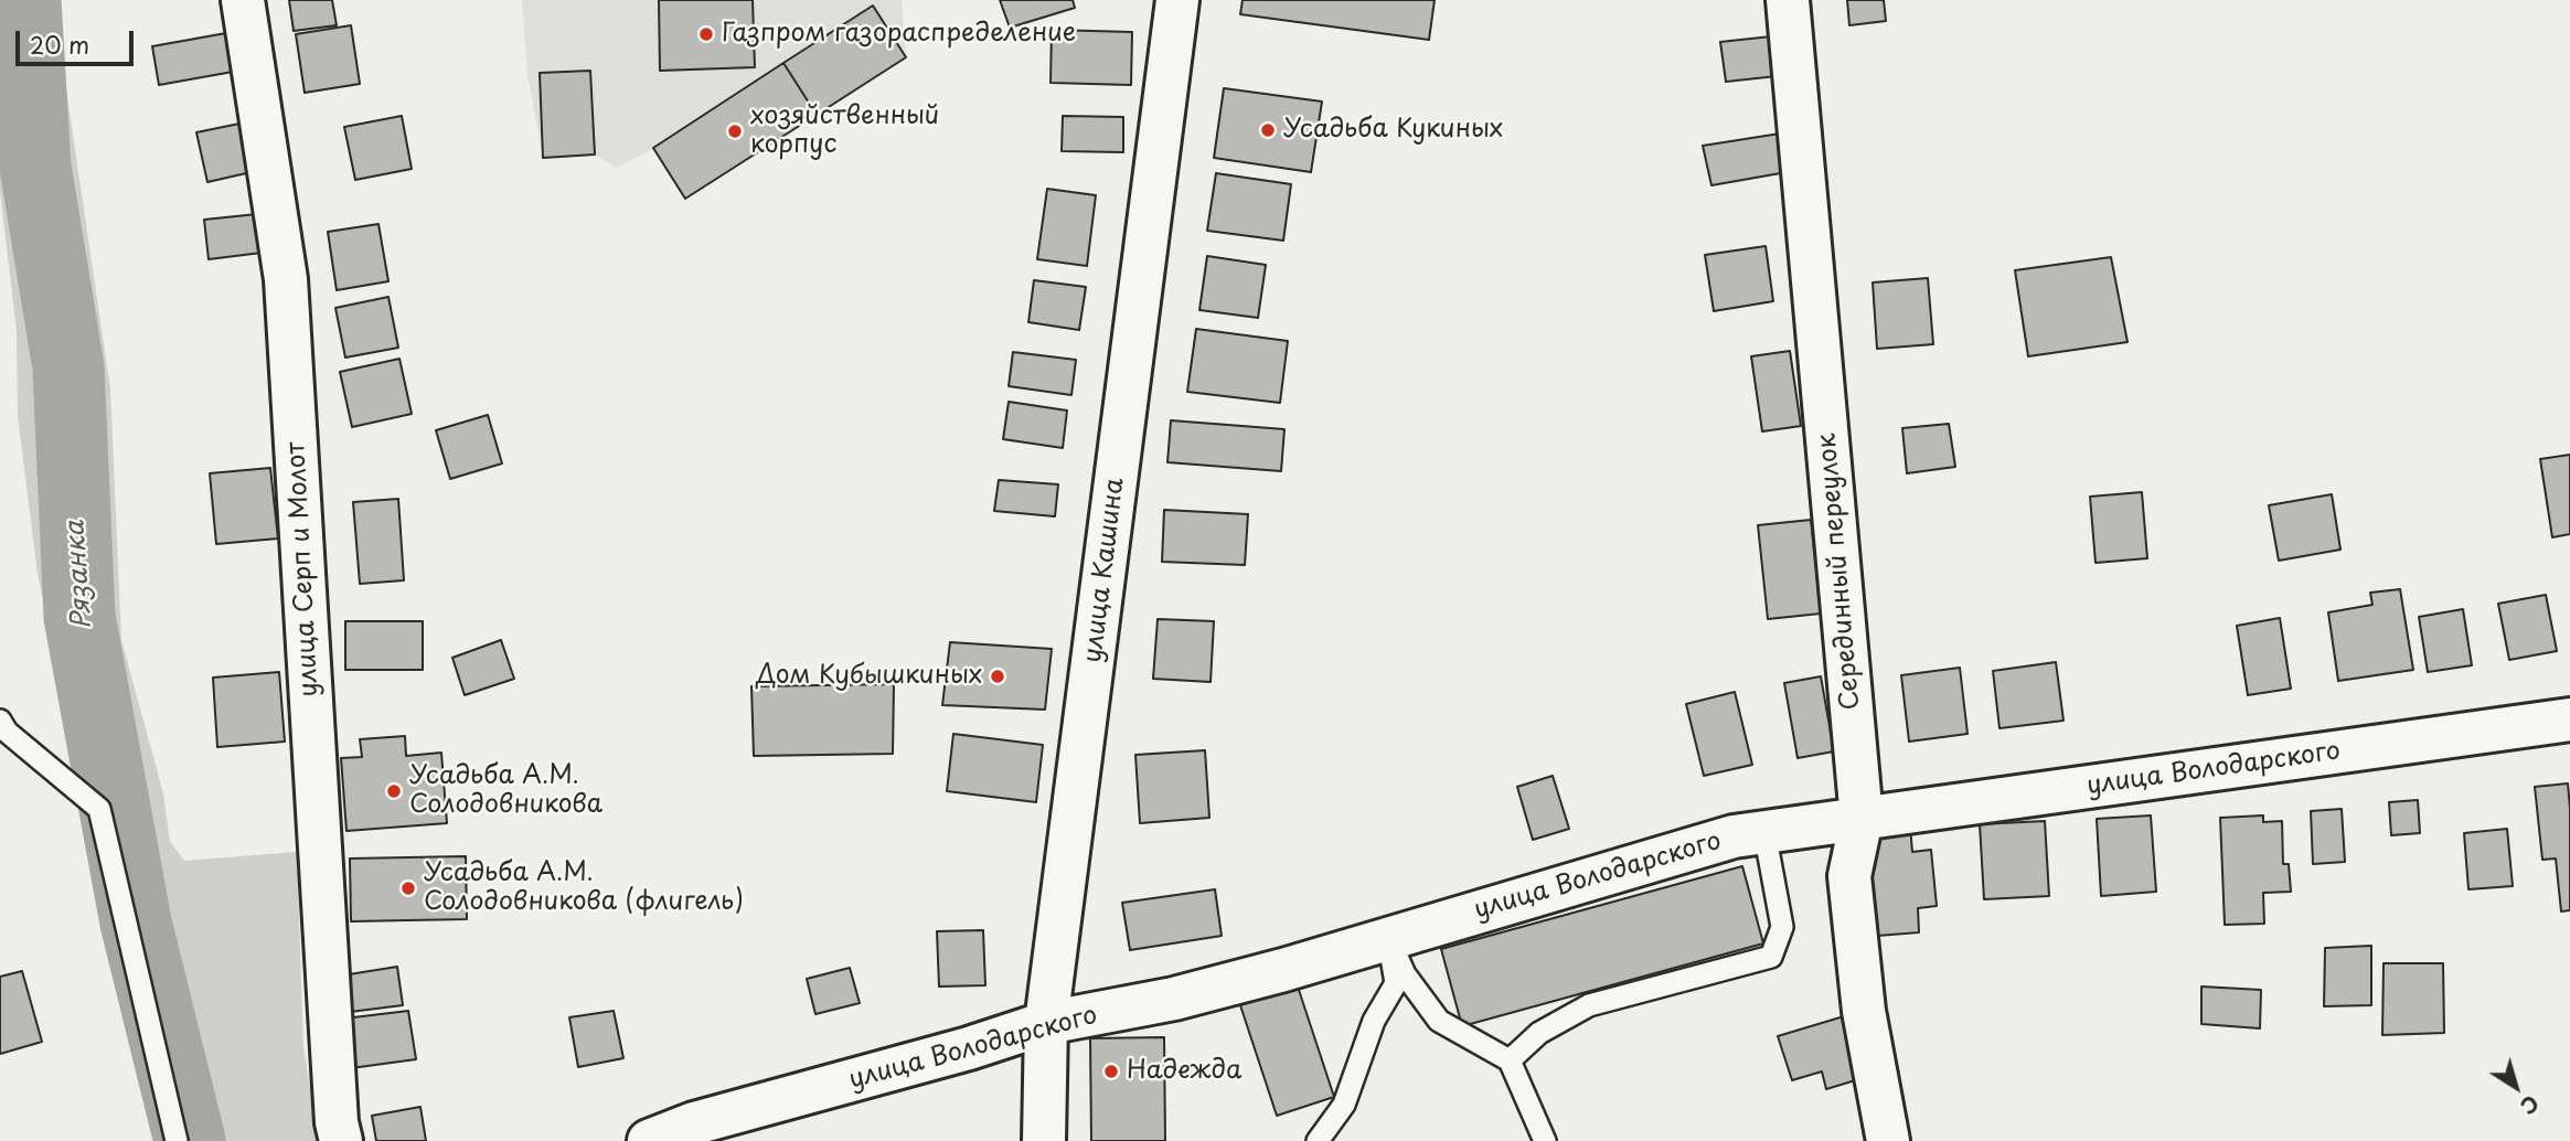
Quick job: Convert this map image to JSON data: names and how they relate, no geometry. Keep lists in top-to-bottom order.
{
  "streets": {
    "street": [
      "улица Серп и Молот",
      "улица Кашина",
      "Серединный переулок",
      "улица Володарского"
    ]
  },
  "crossings": [
    ["улица Кашина", "улица Володарского"],
    ["Серединный переулок", "улица Володарского"]
  ],
  "water": ["Рязанка"],
  "places": [
    "Газпром газораспределение",
    "Усадьба Кукиных",
    "хозяйственный корпус",
    "Дом Кубышкиных",
    "Усадьба А.М. Солодовникова",
    "Усадьба А.М. Солодовникова (флигель)",
    "Надежда"
  ],
  "scale_bar": "20 m",
  "north": "bottom right"
}
